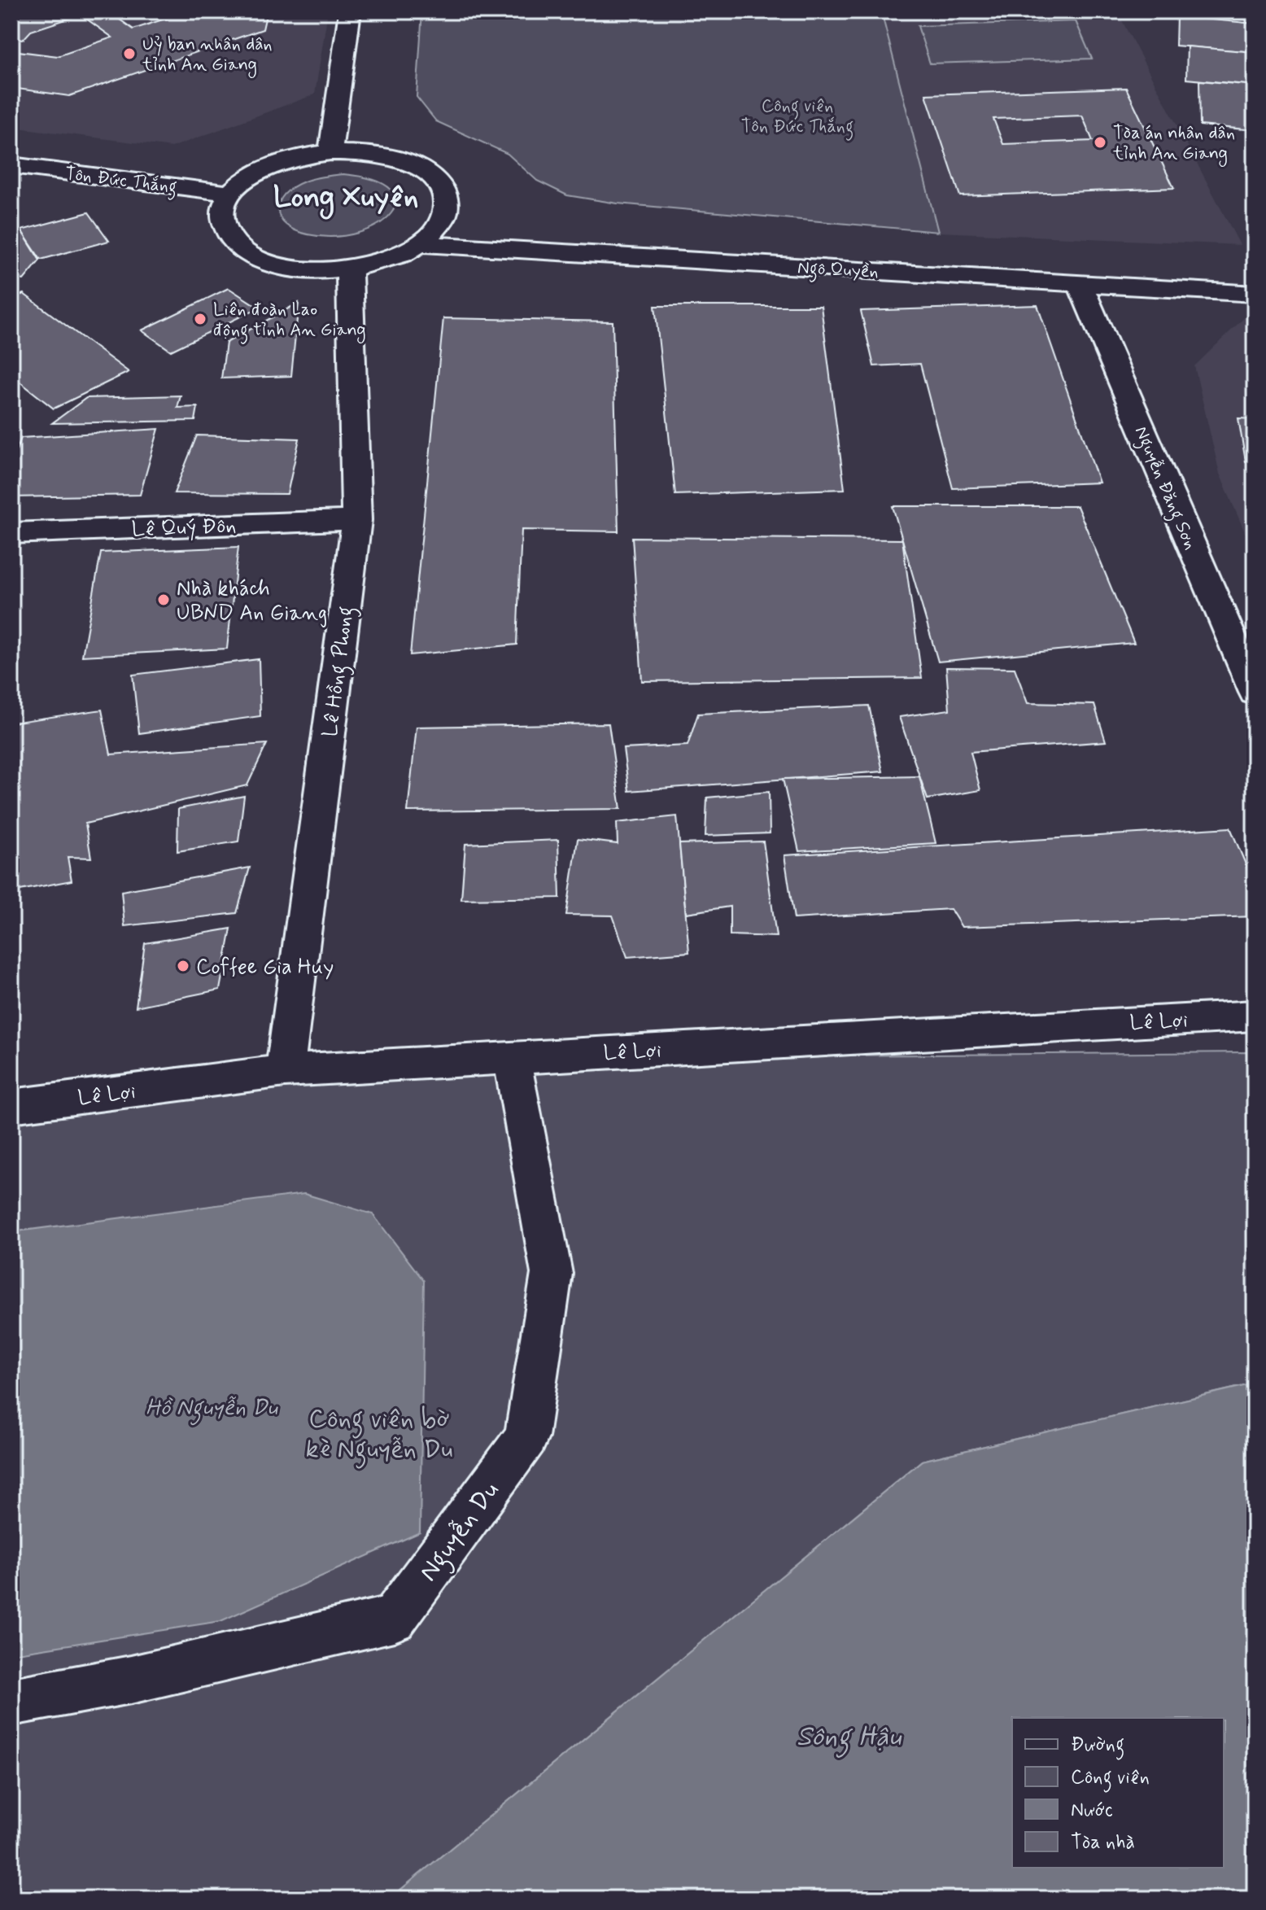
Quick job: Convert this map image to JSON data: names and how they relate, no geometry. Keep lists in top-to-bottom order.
{
  "streets": {
    "street": [
      "Tôn Đức Thắng",
      "Ngô Quyền",
      "Nguyễn Đăng Sơn",
      "Lê Quý Đôn",
      "Lê Hồng Phong",
      "Lê Lợi",
      "Nguyễn Du"
    ]
  },
  "crossings": [
    ["Ngô Quyền", "Nguyễn Đăng Sơn"],
    ["Lê Quý Đôn", "Lê Hồng Phong"],
    ["Lê Hồng Phong", "Lê Lợi"],
    ["Lê Lợi", "Nguyễn Du"]
  ],
  "districts": ["Long Xuyên"],
  "water": ["Hồ Nguyễn Du", "Sông Hậu"],
  "parks": ["Công viên Tôn Đức Thắng", "Công viên bờ kè Nguyễn Du"],
  "places": [
    "Uỷ ban nhân dân tỉnh An Giang",
    "Tòa án nhân dân tỉnh An Giang",
    "Liên đoàn Lao động tỉnh An Giang",
    "Nhà khách UBND An Giang",
    "Coffee Gia Huy"
  ],
  "legend": [
    "Đường",
    "Công viên",
    "Nước",
    "Tòa nhà"
  ]
}
